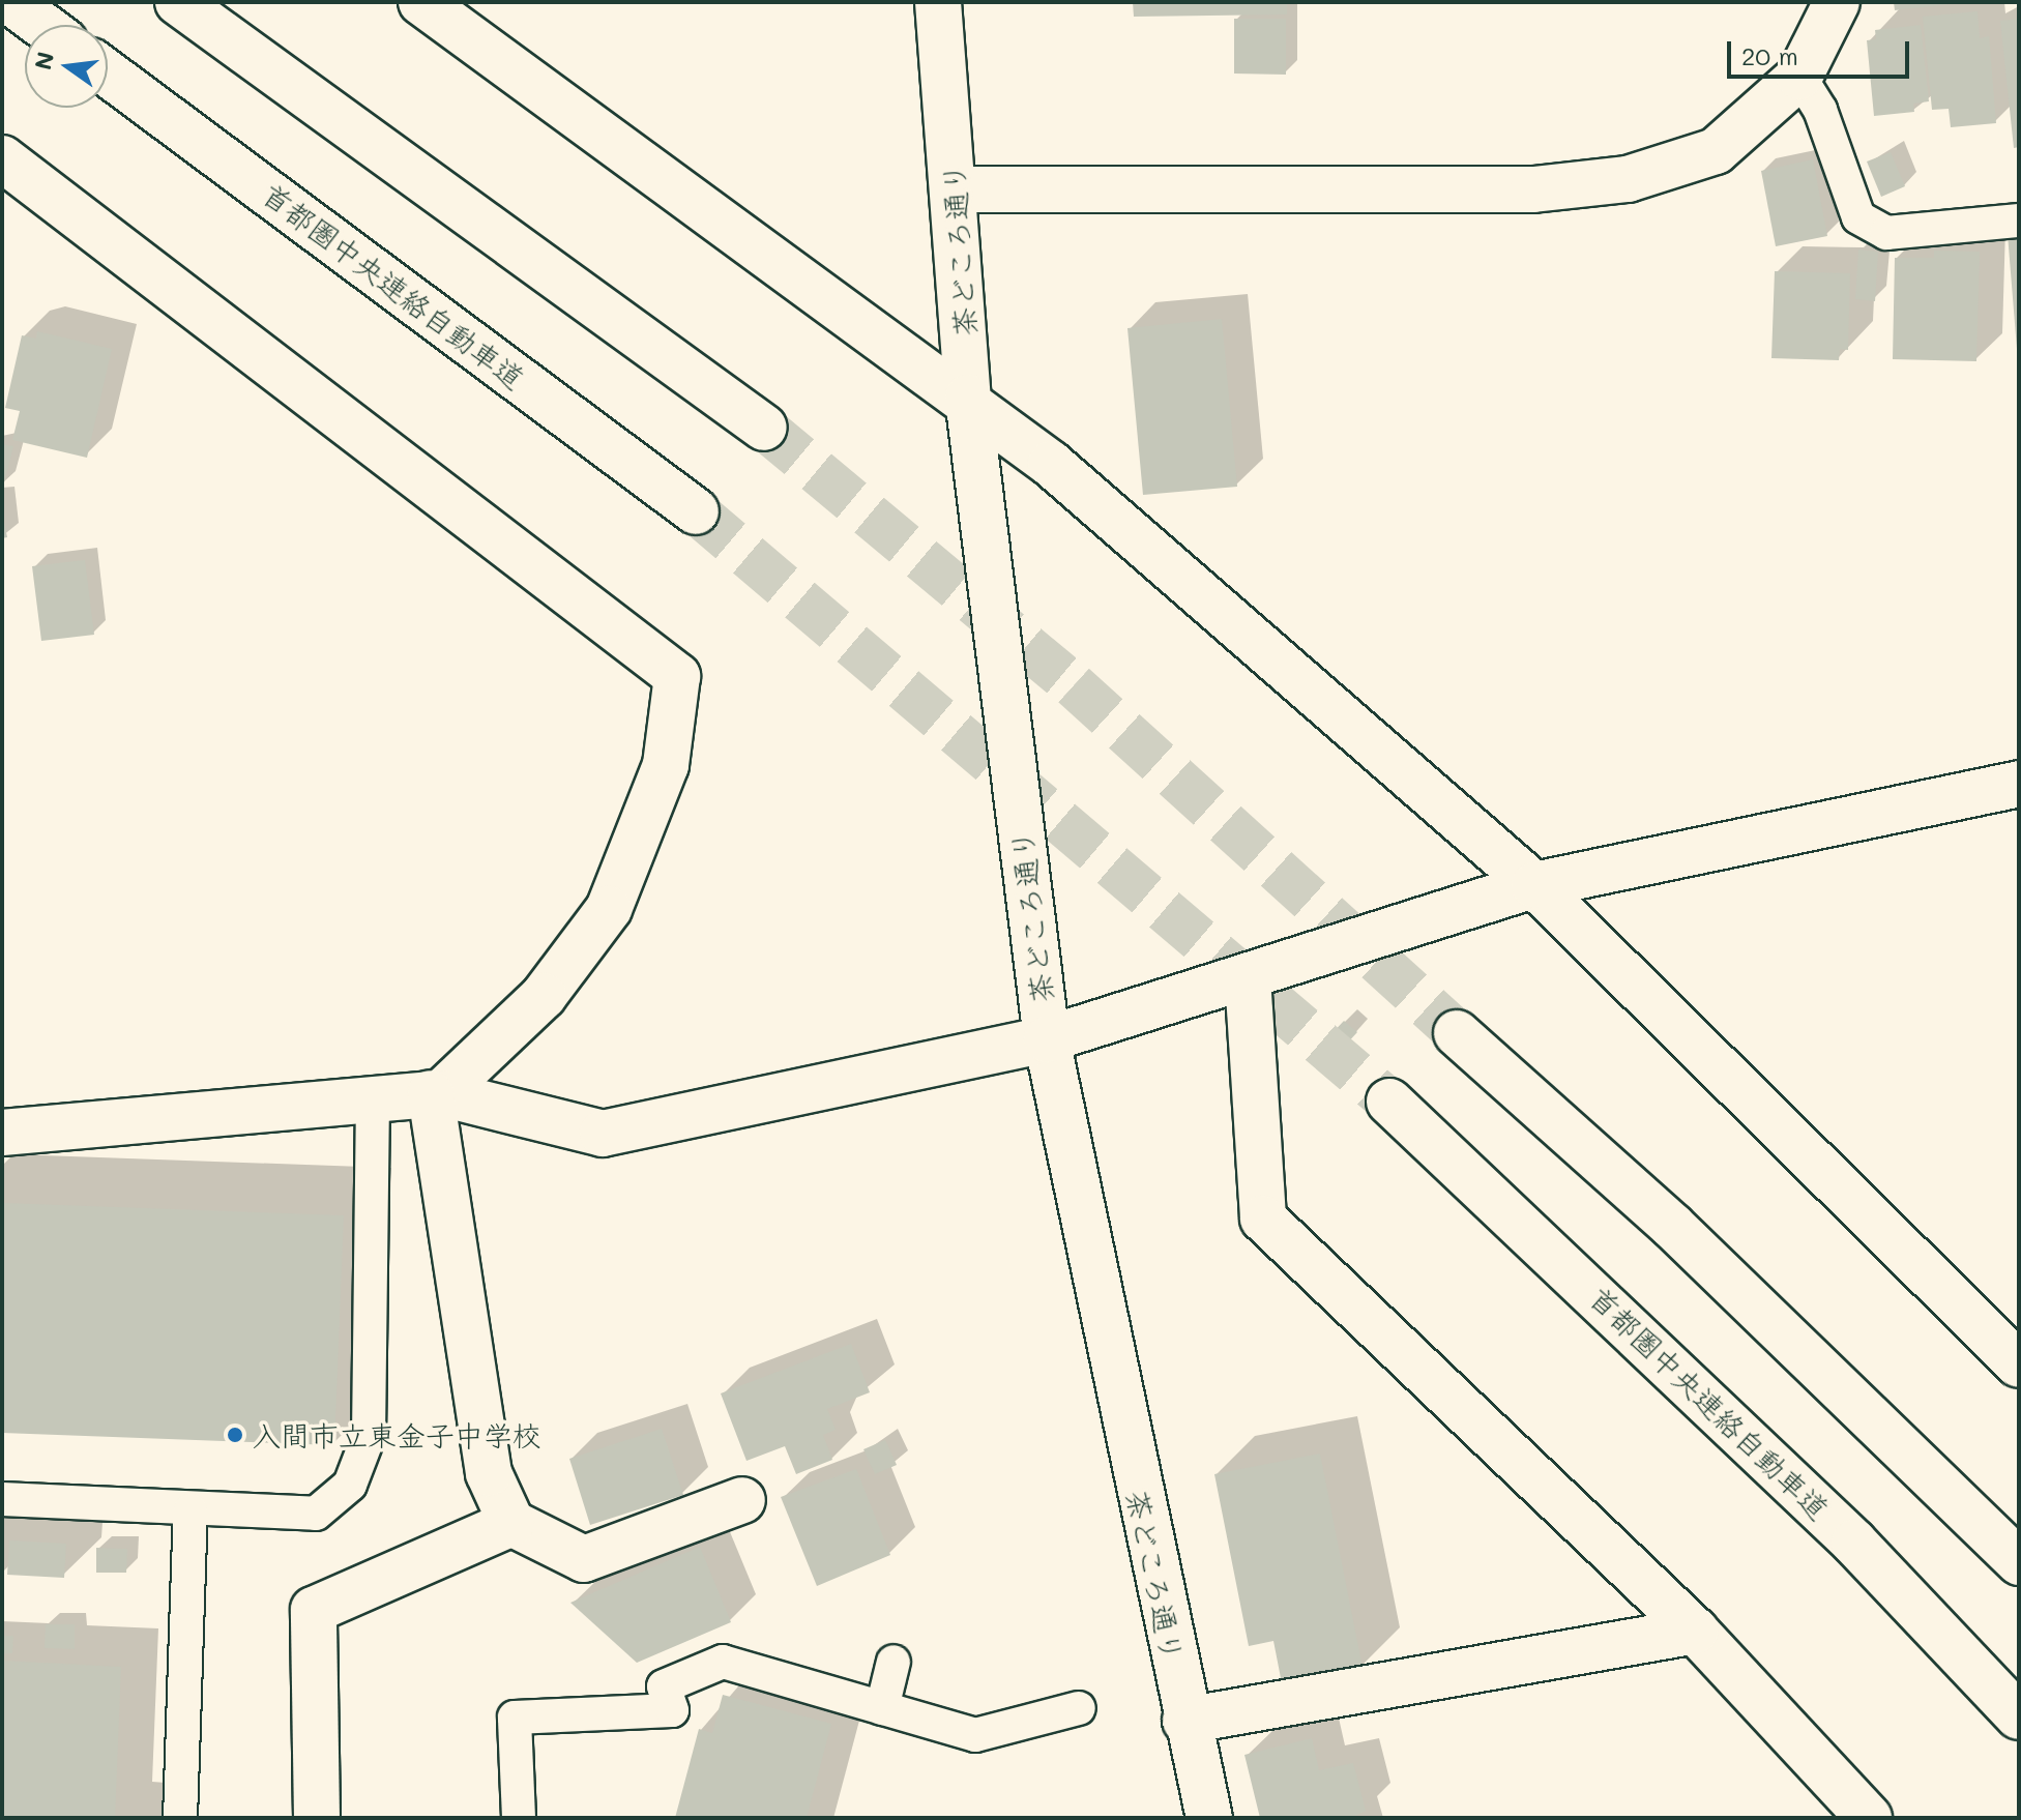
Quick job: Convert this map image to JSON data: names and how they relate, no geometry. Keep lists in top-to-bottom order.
{
  "streets": {
    "main road": ["茶どころ通り", "首都圏中央連絡自動車道"]
  },
  "places": ["入間市立東金子中学校"],
  "scale_bar": "20 m",
  "north": "left"
}
